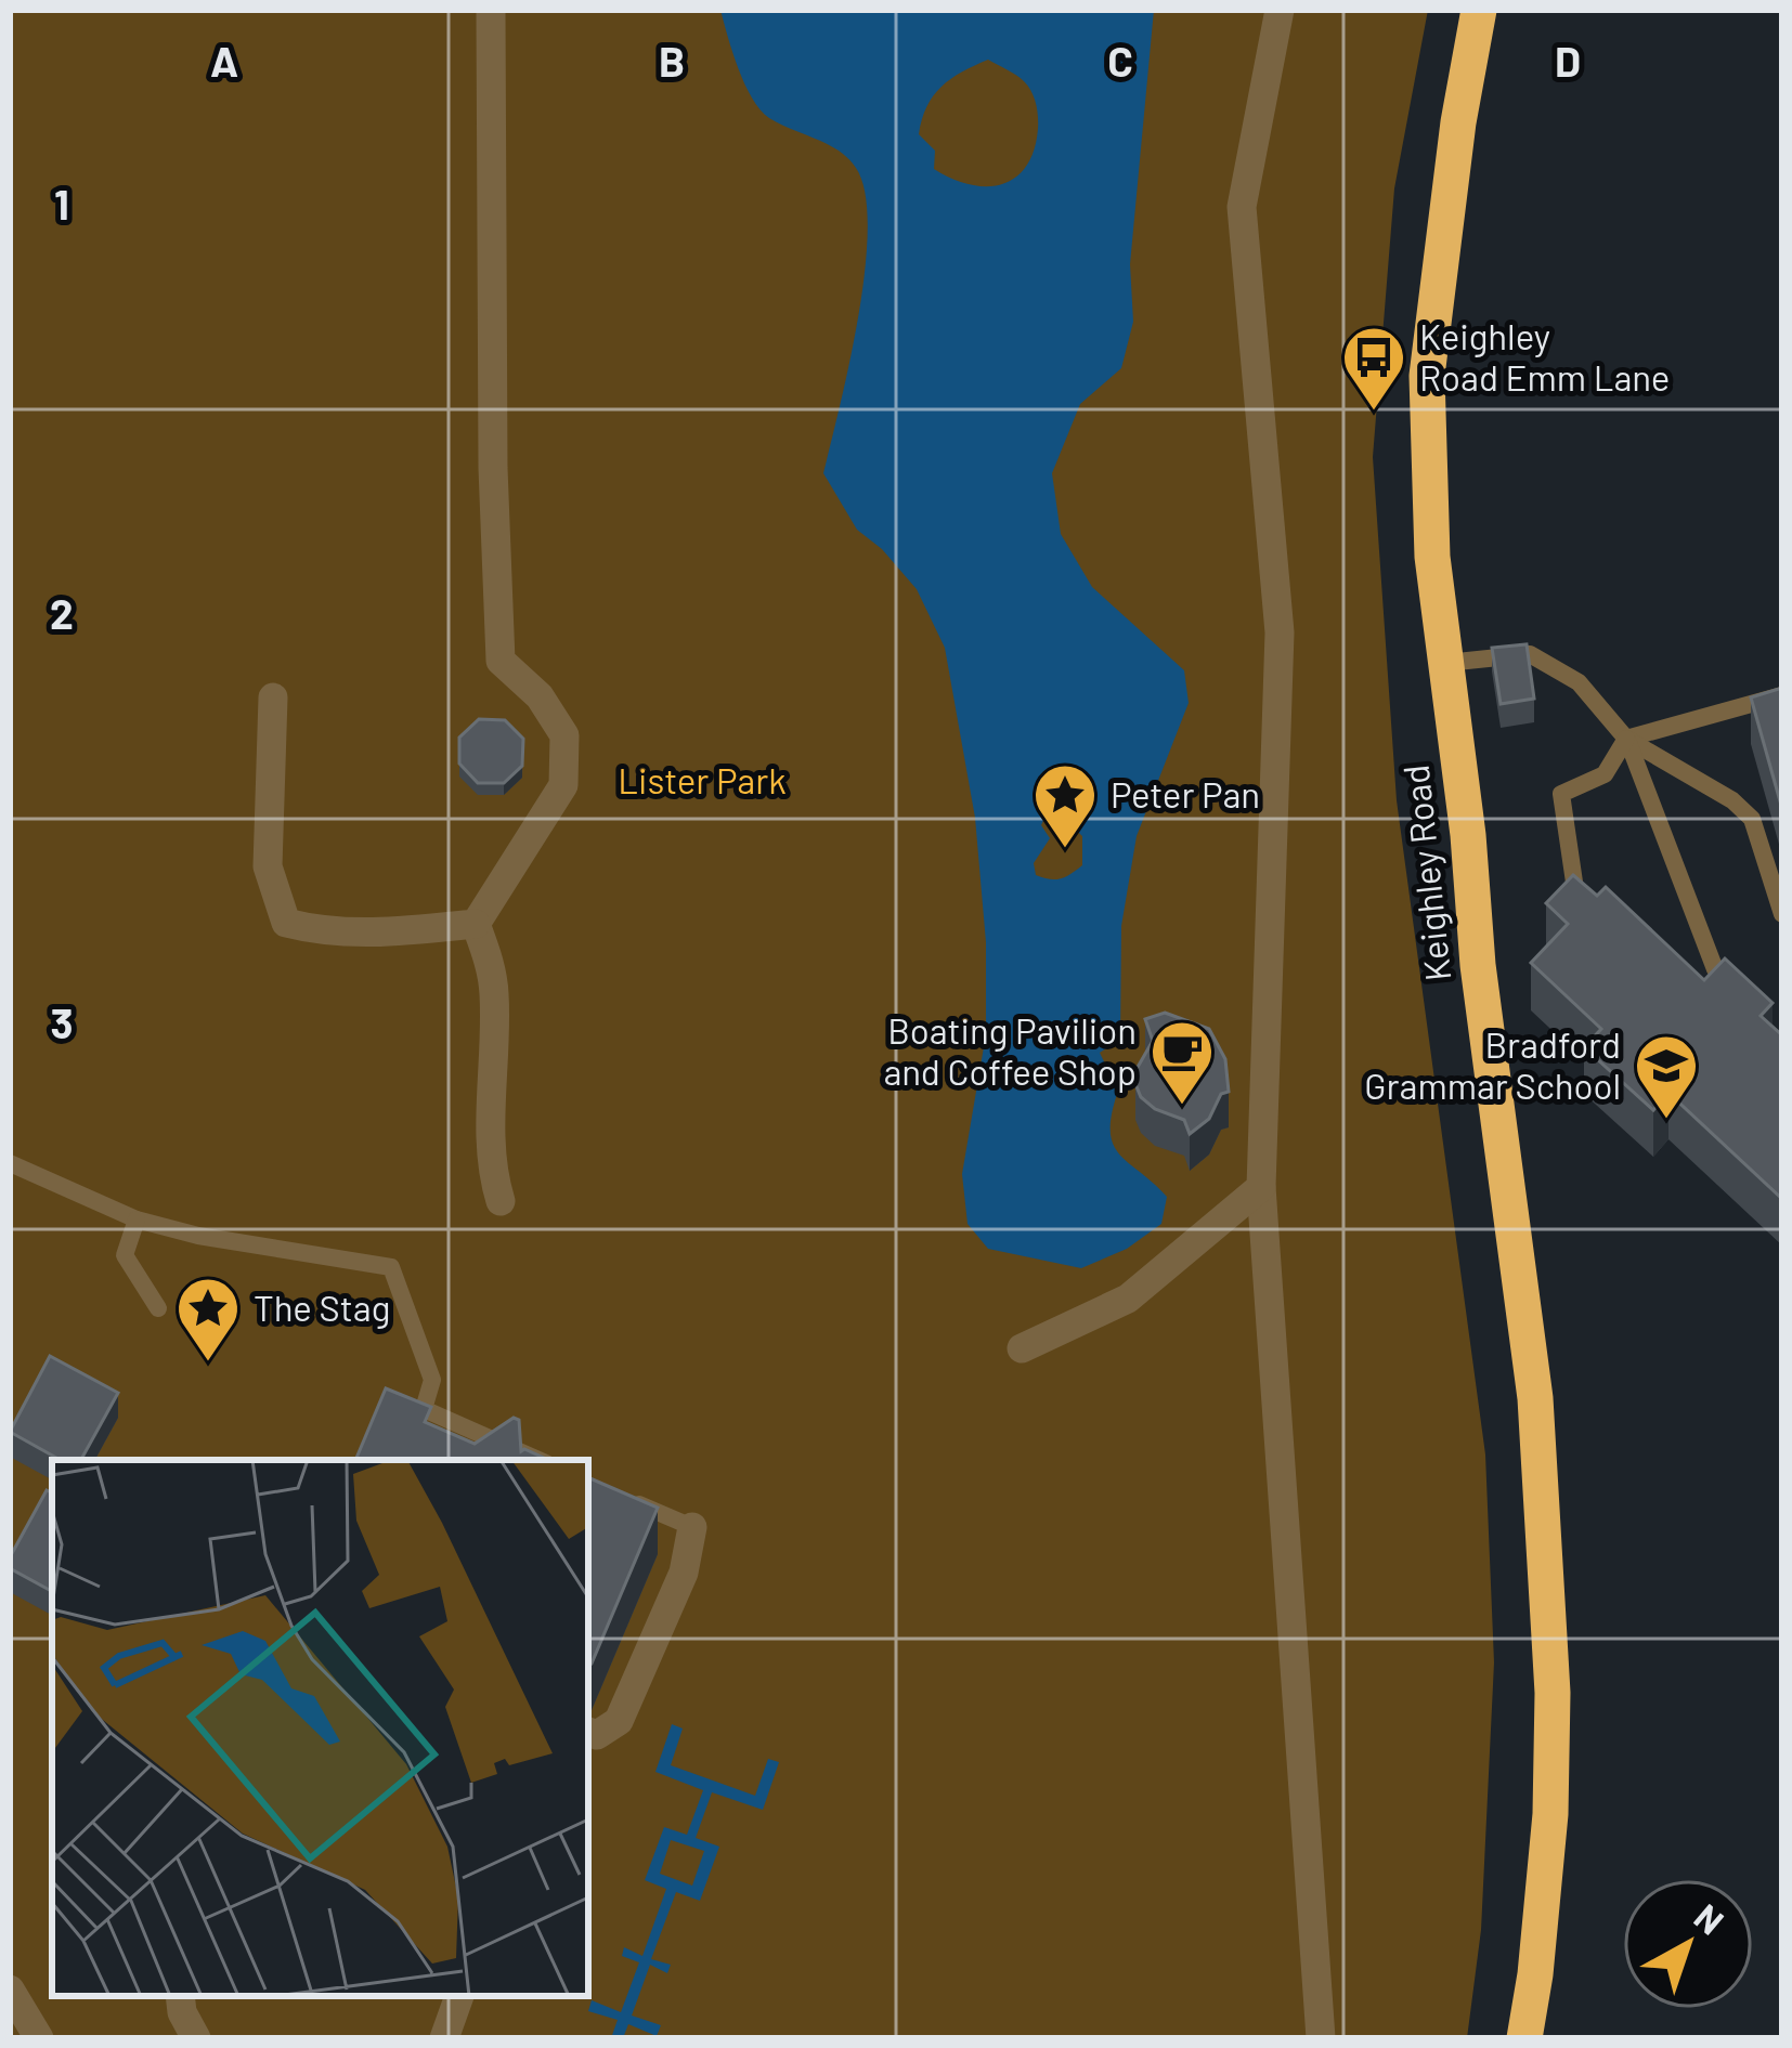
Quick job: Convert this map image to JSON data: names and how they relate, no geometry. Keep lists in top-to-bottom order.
{
  "streets": {
    "highway": ["Keighley Road"]
  },
  "parks": ["Lister Park"],
  "places": {
    "bus stop": ["Keighley Road Emm Lane"],
    "place": ["Peter Pan", "The Stag"],
    "cafe": ["Boating Pavilion and Coffee Shop"],
    "school or university": ["Bradford Grammar School"]
  },
  "north": "top right",
  "grid": {
    "columns": [
      "A",
      "B",
      "C",
      "D"
    ],
    "rows": ["1", "2", "3"]
  }
}
